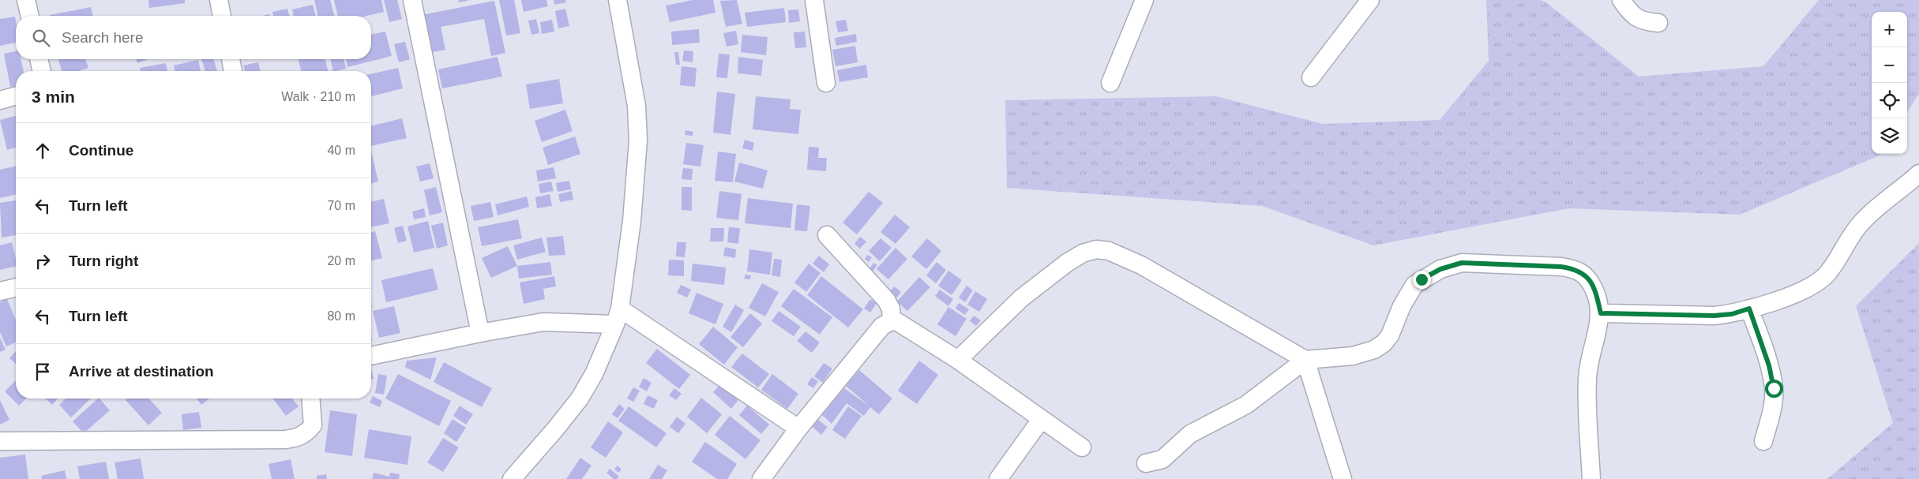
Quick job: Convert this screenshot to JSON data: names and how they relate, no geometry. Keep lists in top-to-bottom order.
{
  "page": {
    "map_buttons": ["+", "−"],
    "search": "Search here",
    "heading": ["3 min", "Walk · 210 m"],
    "list": [
      ["Continue", "40 m"],
      ["Turn left", "70 m"],
      ["Turn right", "20 m"],
      ["Turn left", "80 m"],
      "Arrive at destination"
    ]
  }
}
